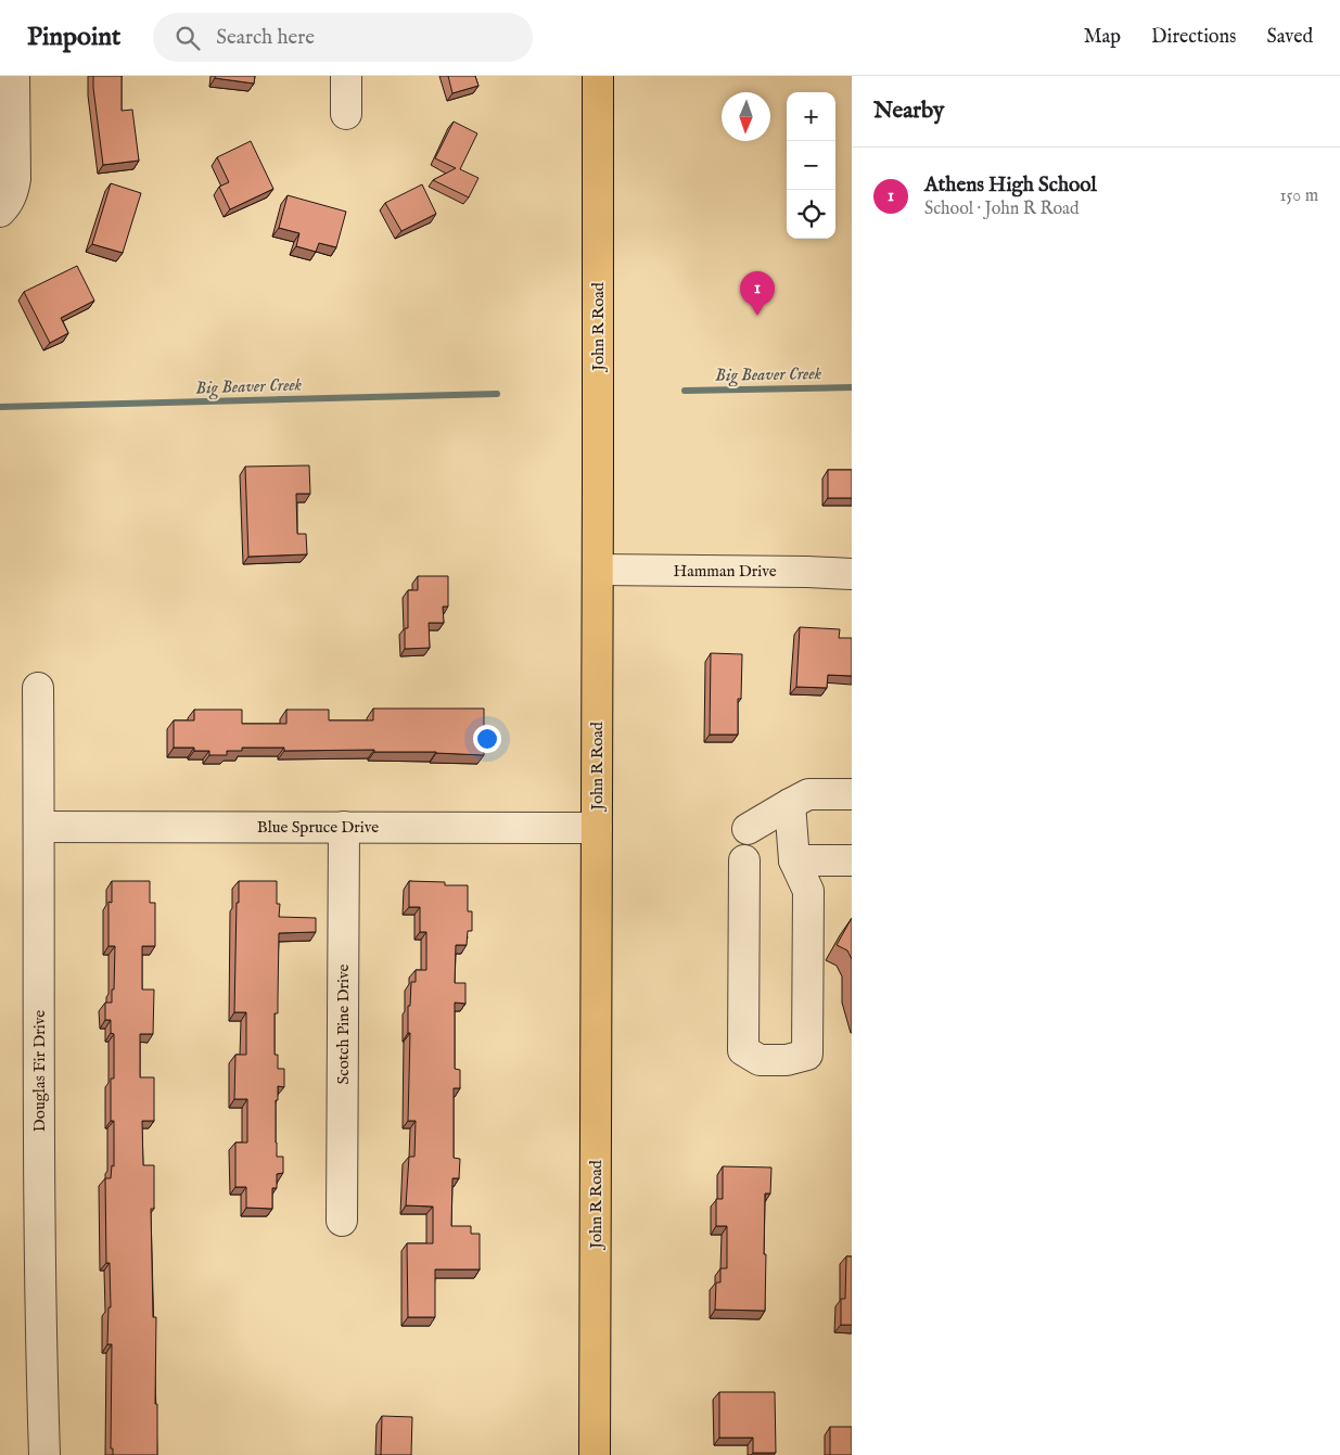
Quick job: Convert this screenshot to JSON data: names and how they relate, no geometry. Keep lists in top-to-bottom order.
{
  "streets": {
    "main road": ["John R Road"],
    "street": [
      "Hamman Drive",
      "Blue Spruce Drive",
      "Scotch Pine Drive",
      "Douglas Fir Drive"
    ]
  },
  "crossings": [
    ["John R Road", "Hamman Drive"],
    ["John R Road", "Blue Spruce Drive"],
    ["Blue Spruce Drive", "Scotch Pine Drive"],
    ["Blue Spruce Drive", "Douglas Fir Drive"]
  ],
  "water": ["Big Beaver Creek"],
  "north": "bottom",
  "page": {
    "header": "Pinpoint",
    "search": "Search here",
    "nav": ["Map", "Directions", "Saved"],
    "heading": "Nearby",
    "map_buttons": ["+", "−"],
    "list": [
      {
        "mark": "1",
        "name": "Athens High School",
        "note": "School · John R Road",
        "value": "150 m"
      }
    ],
    "pins": "1"
  }
}
